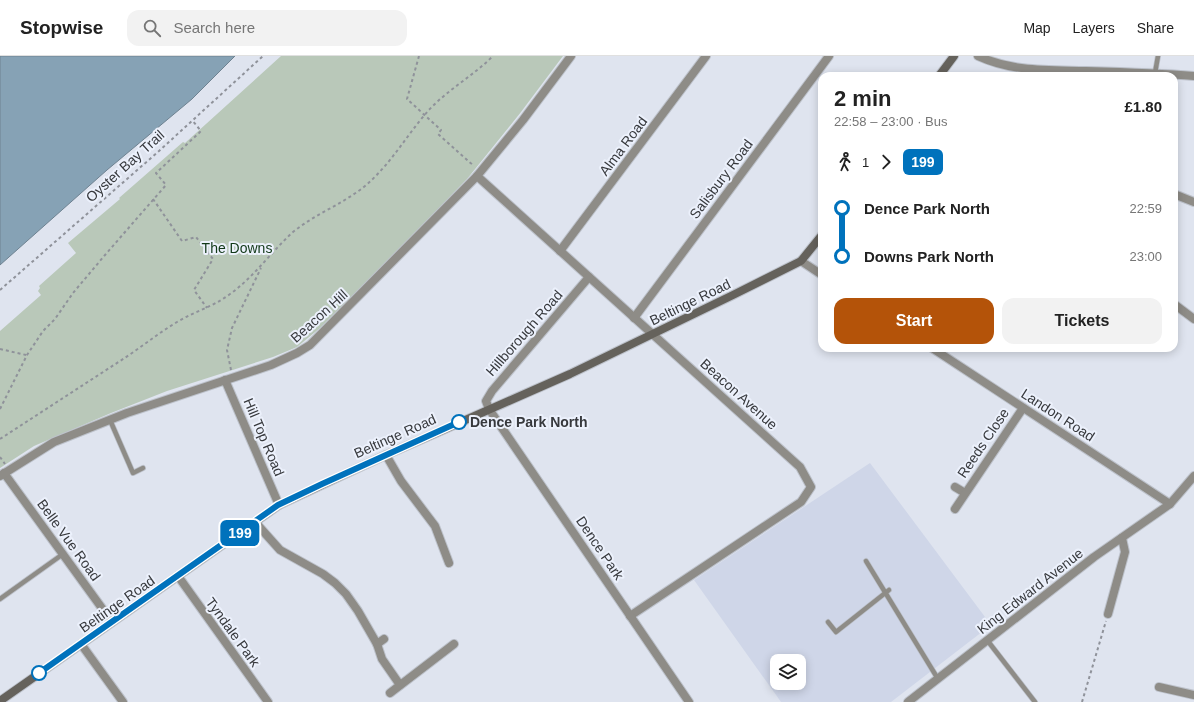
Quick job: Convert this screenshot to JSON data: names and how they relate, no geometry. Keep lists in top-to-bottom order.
{
  "streets": {
    "street": [
      "Alma Road",
      "Salisbury Road",
      "Beltinge Road",
      "Beacon Hill",
      "Hillborough Road",
      "Beacon Avenue",
      "Landon Road",
      "Hill Top Road",
      "Reeds Close",
      "Belle Vue Road",
      "Dence Park",
      "King Edward Avenue",
      "Tyndale Park"
    ],
    "path": ["Oyster Bay Trail"]
  },
  "crossings": [
    ["Alma Road", "Beacon Avenue"],
    ["Salisbury Road", "Beacon Avenue"],
    ["Beltinge Road", "Hillborough Road"],
    ["Beltinge Road", "Beacon Avenue"],
    ["Beltinge Road", "Hill Top Road"],
    ["Beltinge Road", "Belle Vue Road"],
    ["Beltinge Road", "Dence Park"],
    ["Beltinge Road", "Tyndale Park"],
    ["Beacon Hill", "Beacon Avenue"],
    ["Beacon Hill", "Hill Top Road"],
    ["Beacon Hill", "Belle Vue Road"],
    ["Hillborough Road", "Beacon Avenue"],
    ["Hillborough Road", "Dence Park"],
    ["Beacon Avenue", "Dence Park"],
    ["Landon Road", "Reeds Close"],
    ["Landon Road", "King Edward Avenue"]
  ],
  "parks": ["The Downs"],
  "places": ["Dence Park North"],
  "lines": ["bus line 199"],
  "page": {
    "header": "Stopwise",
    "search": "Search here",
    "nav": ["Map", "Layers", "Share"],
    "on_map": "199",
    "heading": ["2 min", "22:58 – 23:00 · Bus", "£1.80"],
    "legs": ["1", "199"],
    "list": [
      {
        "name": "Dence Park North",
        "value": "22:59"
      },
      {
        "name": "Downs Park North",
        "value": "23:00"
      }
    ],
    "buttons": ["Start", "Tickets"]
  }
}
